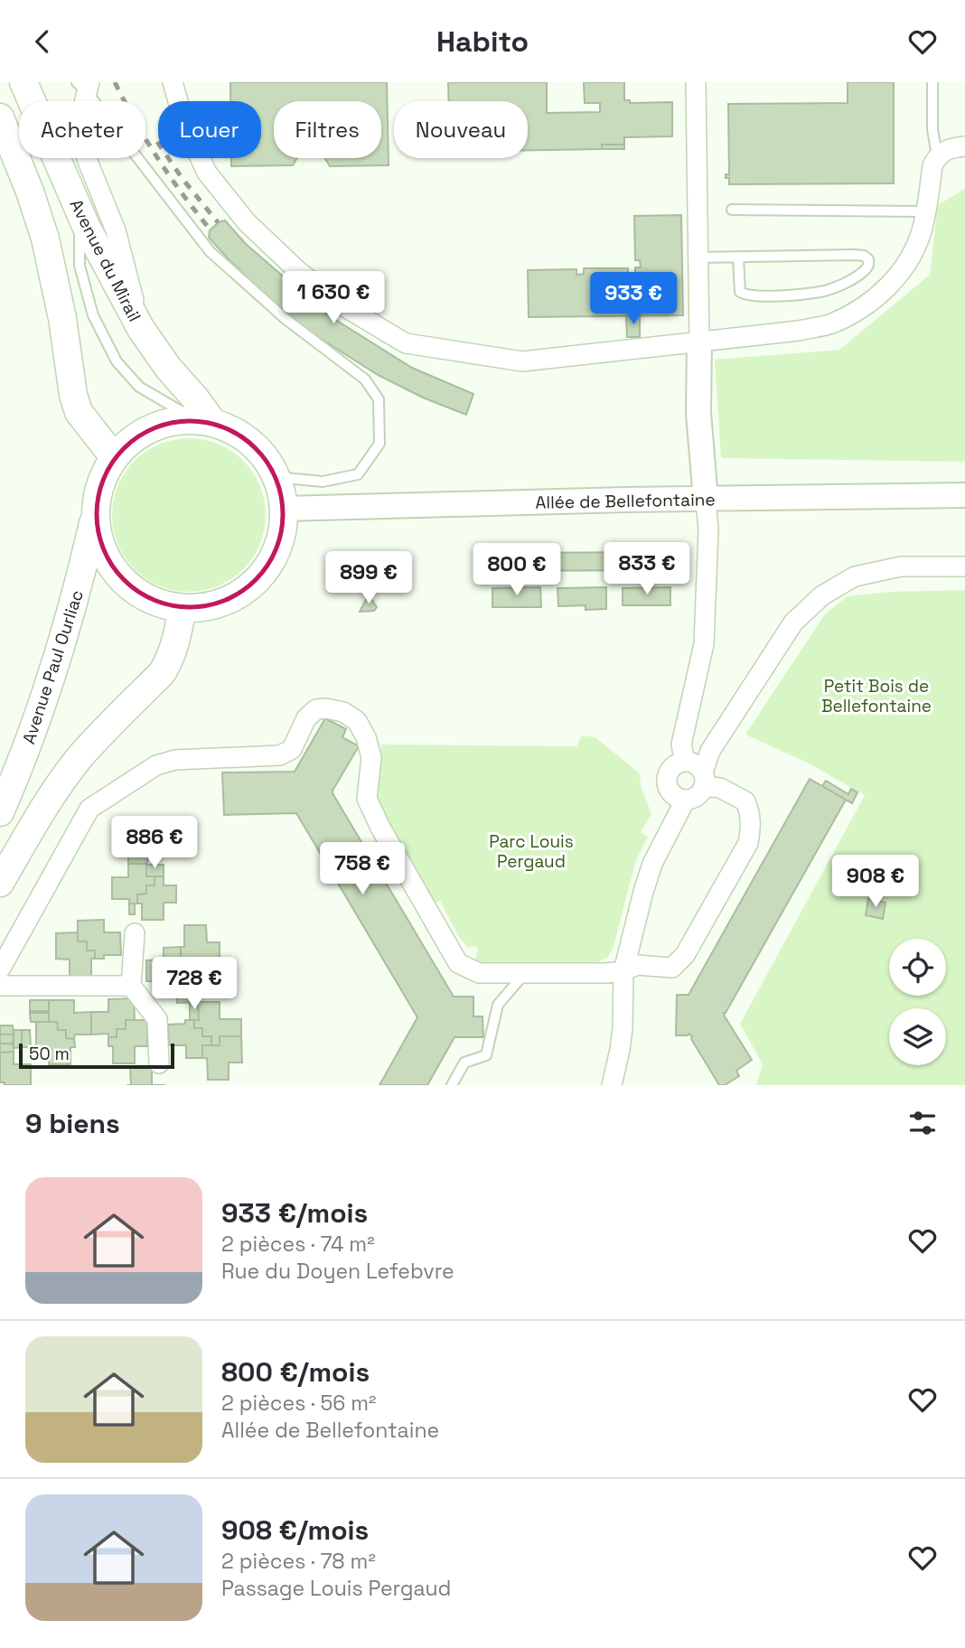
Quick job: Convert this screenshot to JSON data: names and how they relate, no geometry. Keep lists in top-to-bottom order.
{
  "streets": {
    "main road": ["Avenue du Mirail", "Avenue Paul Ourliac"],
    "street": ["Allée de Bellefontaine"]
  },
  "crossings": [
    ["Avenue du Mirail", "Allée de Bellefontaine"],
    ["Avenue du Mirail", "Avenue Paul Ourliac"],
    ["Allée de Bellefontaine", "Avenue Paul Ourliac"]
  ],
  "parks": ["Petit Bois de Bellefontaine", "Parc Louis Pergaud"],
  "scale_bar": "50 m",
  "page": {
    "header": "Habito",
    "chip": [
      "Acheter",
      "Louer",
      "Filtres",
      "Nouveau"
    ],
    "price": [
      "1 630 €",
      "933 €",
      "833 €",
      "800 €",
      "899 €",
      "886 €",
      "758 €",
      "908 €",
      "728 €"
    ],
    "scale": "50 m",
    "heading": "9 biens",
    "list": [
      {
        "name": "933 €/mois",
        "note": "2 pièces · 74 m² · Rue du Doyen Lefebvre"
      },
      {
        "name": "800 €/mois",
        "note": "2 pièces · 56 m² · Allée de Bellefontaine"
      },
      {
        "name": "908 €/mois",
        "note": "2 pièces · 78 m² · Passage Louis Pergaud"
      }
    ]
  }
}
